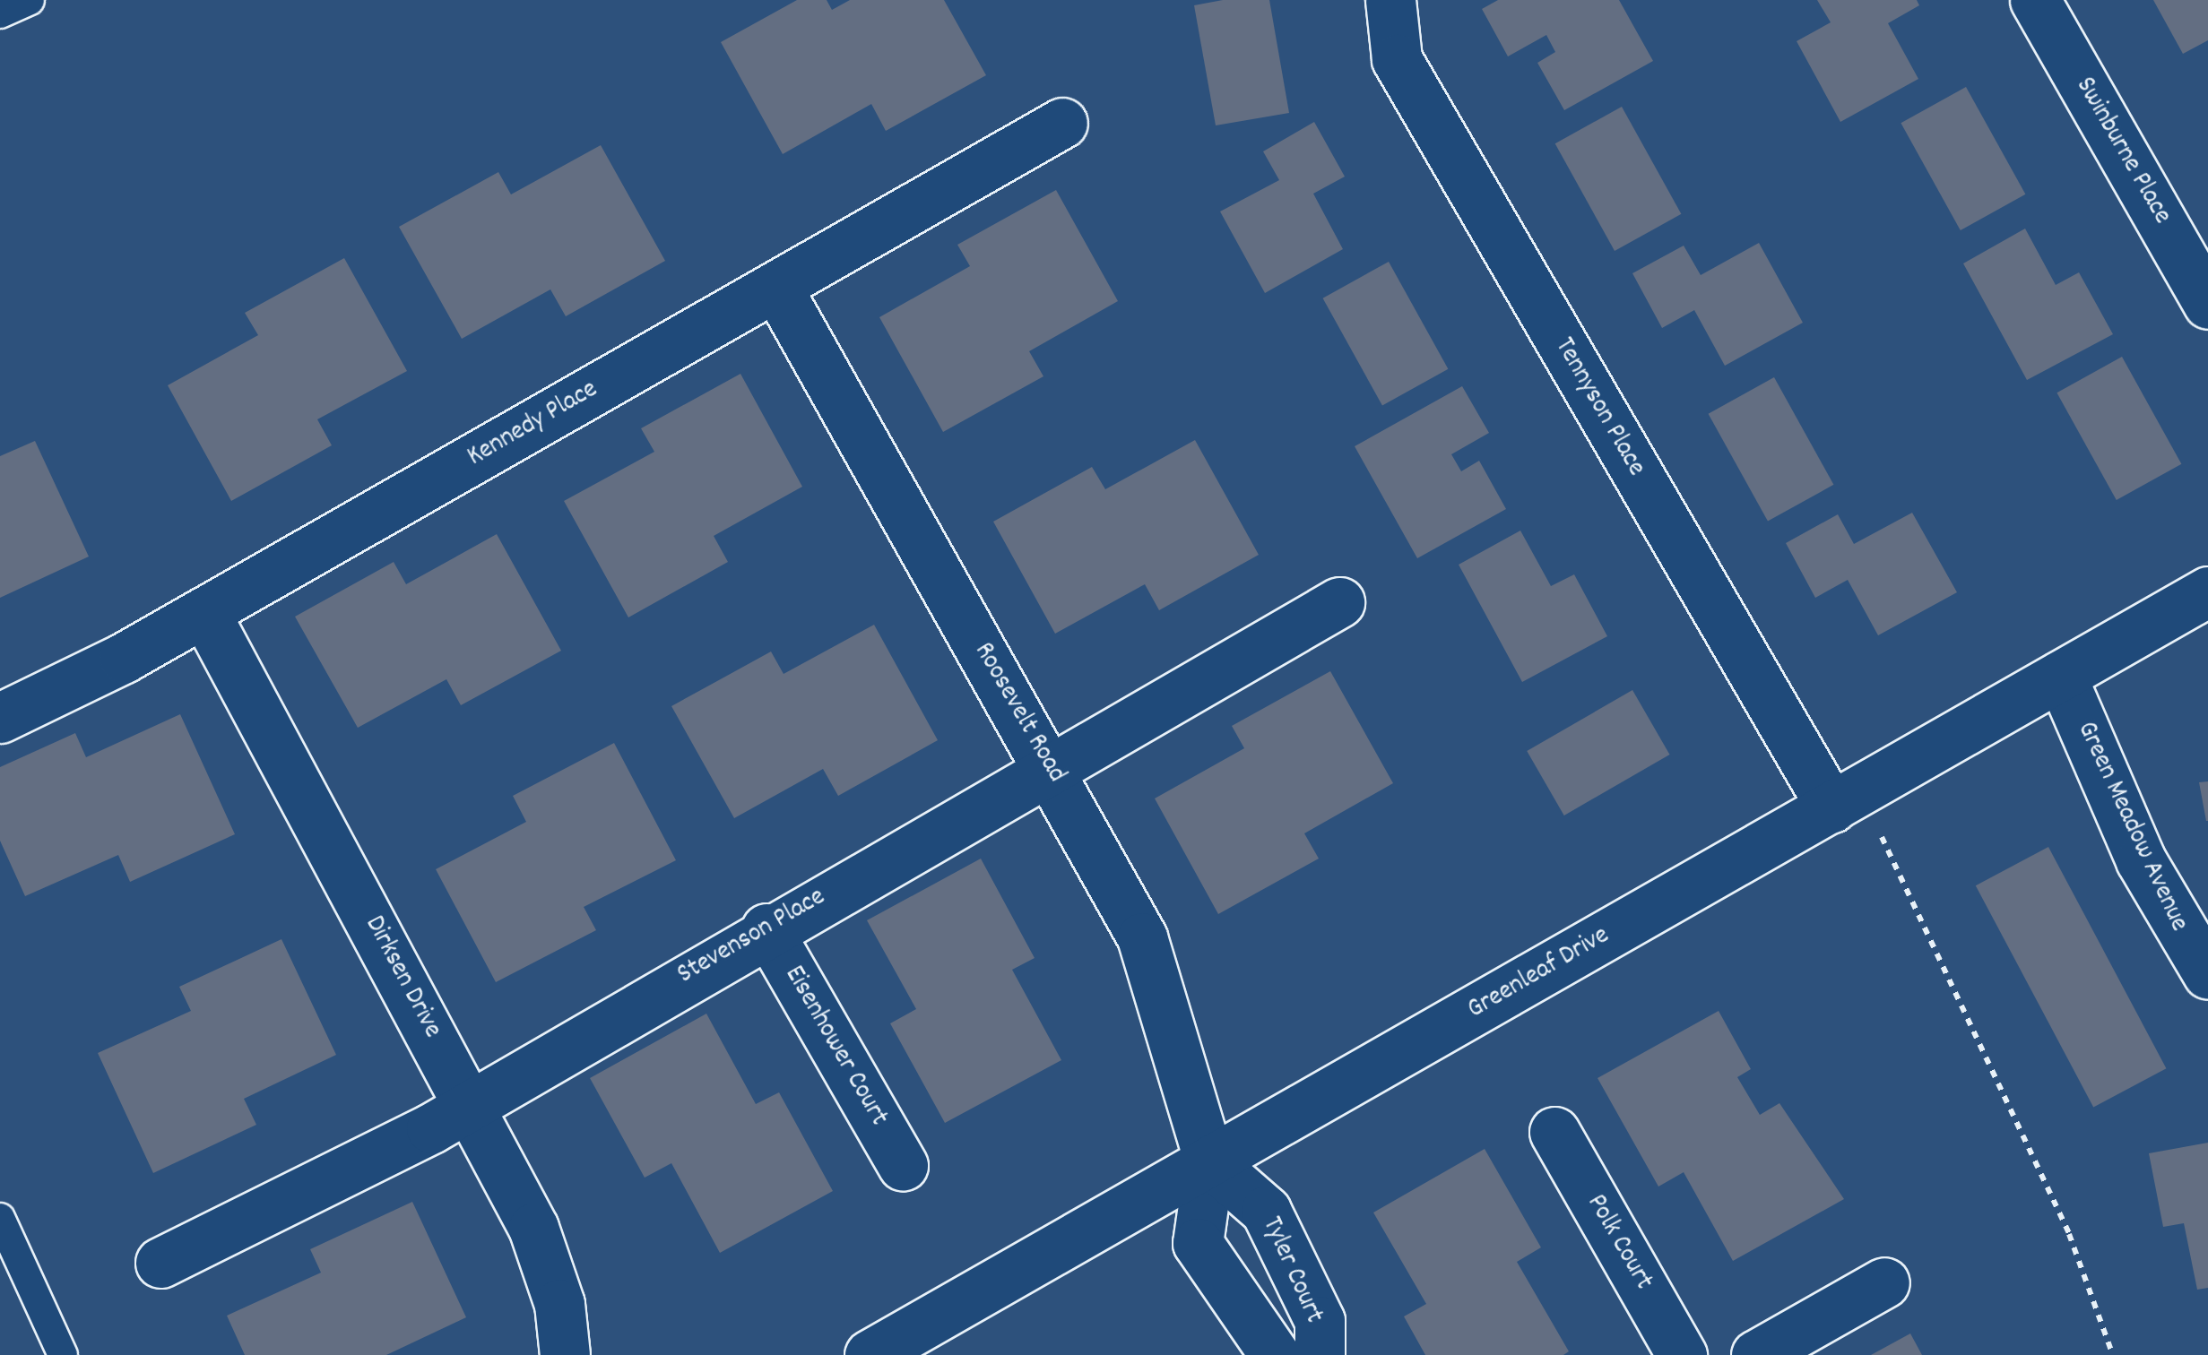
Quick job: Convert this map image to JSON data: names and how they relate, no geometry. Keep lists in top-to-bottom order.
{
  "streets": {
    "street": [
      "Swinburne Place",
      "Tennyson Place",
      "Kennedy Place",
      "Roosevelt Road",
      "Green Meadow Avenue",
      "Stevenson Place",
      "Greenleaf Drive",
      "Dirksen Drive",
      "Eisenhower Court",
      "Polk Court",
      "Tyler Court"
    ]
  },
  "crossings": [
    ["Tennyson Place", "Greenleaf Drive"],
    ["Kennedy Place", "Roosevelt Road"],
    ["Kennedy Place", "Dirksen Drive"],
    ["Roosevelt Road", "Stevenson Place"],
    ["Roosevelt Road", "Greenleaf Drive"],
    ["Roosevelt Road", "Tyler Court"],
    ["Green Meadow Avenue", "Greenleaf Drive"],
    ["Stevenson Place", "Dirksen Drive"],
    ["Stevenson Place", "Eisenhower Court"],
    ["Greenleaf Drive", "Tyler Court"]
  ]
}
